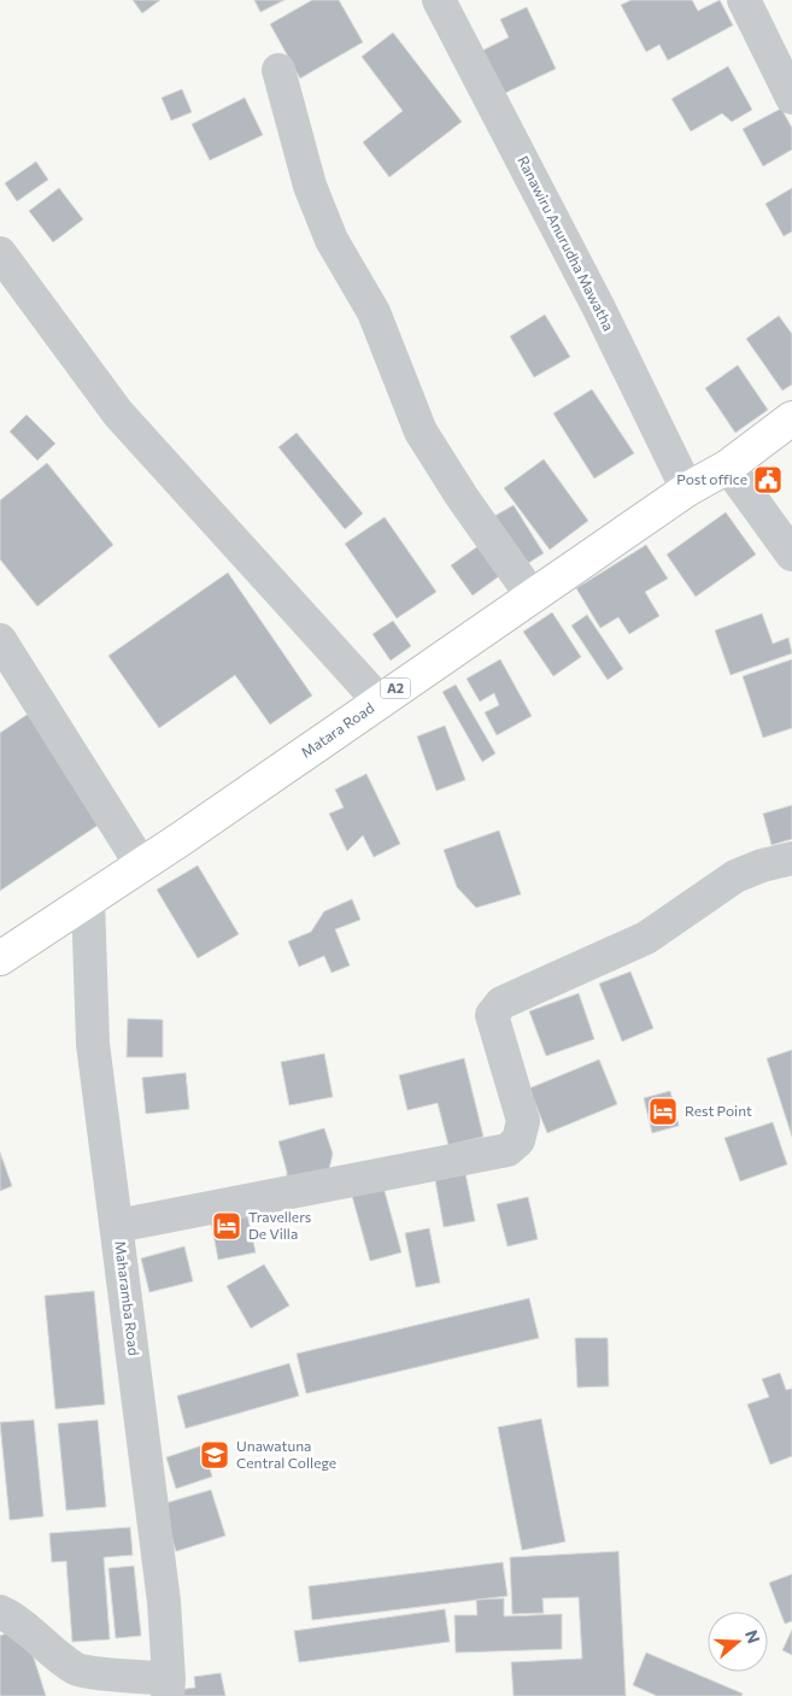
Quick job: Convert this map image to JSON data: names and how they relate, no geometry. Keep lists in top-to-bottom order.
{
  "streets": {
    "highway": ["A2", "Matara Road"],
    "street": ["Ranawiru Anurudha Mawatha", "Maharamba Road"]
  },
  "crossings": [
    ["Ranawiru Anurudha Mawatha", "Matara Road"],
    ["Matara Road", "Maharamba Road"]
  ],
  "places": {
    "public building": ["Post office"],
    "hotel": ["Rest Point", "Travellers De Villa"],
    "school or university": ["Unawatuna Central College"]
  },
  "north": "right"
}
